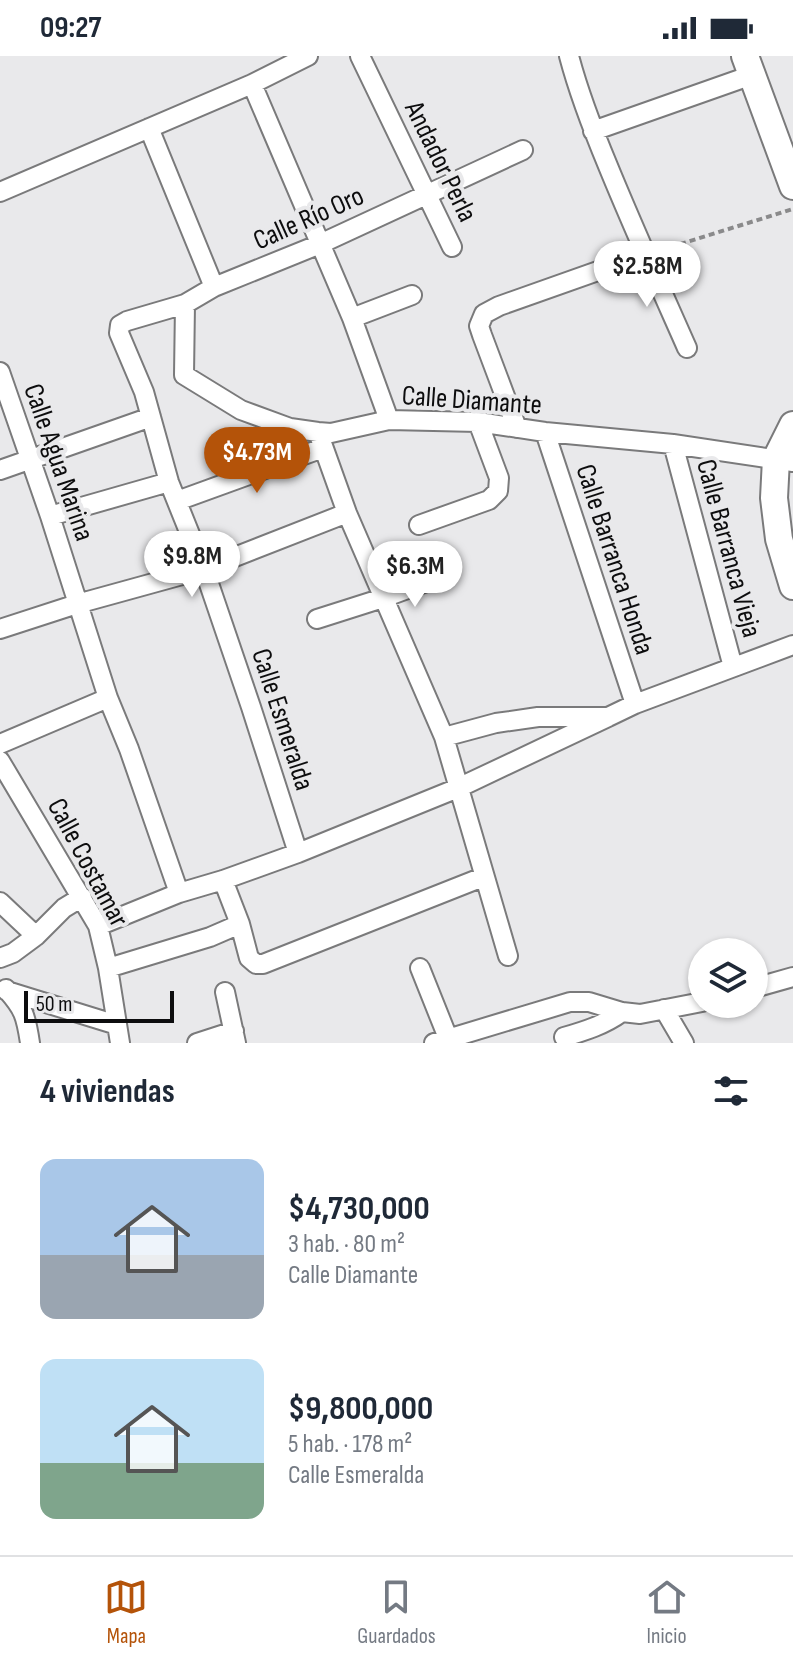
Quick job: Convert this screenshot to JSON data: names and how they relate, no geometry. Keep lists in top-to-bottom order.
{
  "streets": {
    "street": [
      "Andador Perla",
      "Calle Río Oro",
      "Calle Diamante",
      "Calle Agua Marina",
      "Calle Barranca Vieja",
      "Calle Barranca Honda",
      "Calle Esmeralda",
      "Calle Costamar"
    ]
  },
  "crossings": [
    ["Andador Perla", "Calle Río Oro"],
    ["Calle Río Oro", "Calle Diamante"],
    ["Calle Río Oro", "Calle Esmeralda"],
    ["Calle Diamante", "Calle Barranca Vieja"],
    ["Calle Diamante", "Calle Barranca Honda"],
    ["Calle Diamante", "Calle Esmeralda"]
  ],
  "scale_bar": "50 m",
  "page": {
    "status": "09:27",
    "price": [
      "$2.58M",
      "$4.73M",
      "$9.8M",
      "$6.3M"
    ],
    "scale": "50 m",
    "heading": "4 viviendas",
    "list": [
      {
        "name": "$4,730,000",
        "note": "3 hab. · 80 m² · Calle Diamante"
      },
      {
        "name": "$9,800,000",
        "note": "5 hab. · 178 m² · Calle Esmeralda"
      }
    ],
    "tabs": ["Mapa", "Guardados", "Inicio"]
  }
}
